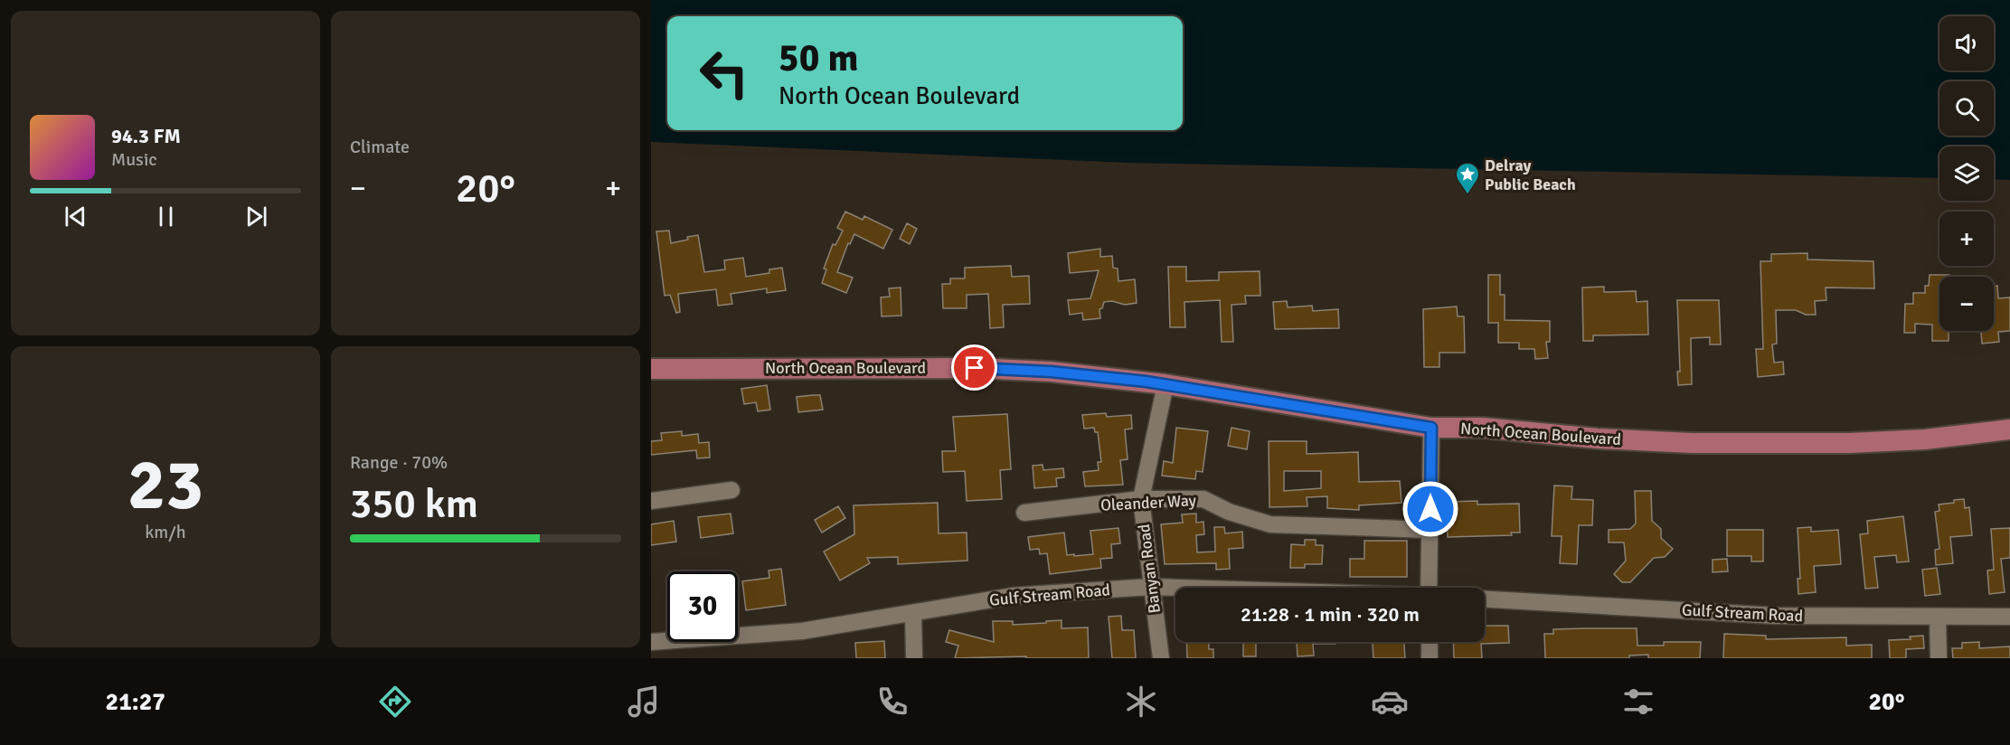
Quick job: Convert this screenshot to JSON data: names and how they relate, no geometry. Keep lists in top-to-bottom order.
{
  "streets": {
    "main road": ["North Ocean Boulevard"],
    "street": ["Oleander Way", "Banyan Road", "Gulf Stream Road"]
  },
  "crossings": [
    ["North Ocean Boulevard", "Banyan Road"],
    ["Oleander Way", "Banyan Road"],
    ["Banyan Road", "Gulf Stream Road"]
  ],
  "places": {
    "place": ["Delray Public Beach"]
  },
  "page": {
    "tile": [
      "Climate",
      ["23", "km/h"],
      ["Range · 70%", "350 km"]
    ],
    "map_buttons": ["+", "−"],
    "turn": ["50 m", "North Ocean Boulevard"],
    "song": ["94.3 FM", "Music"],
    "heat": ["−", "20°", "+"],
    "limit": "30",
    "trip": "21:28 · 1 min · 320 m",
    "tabs": ["21:27", "20°"]
  }
}
